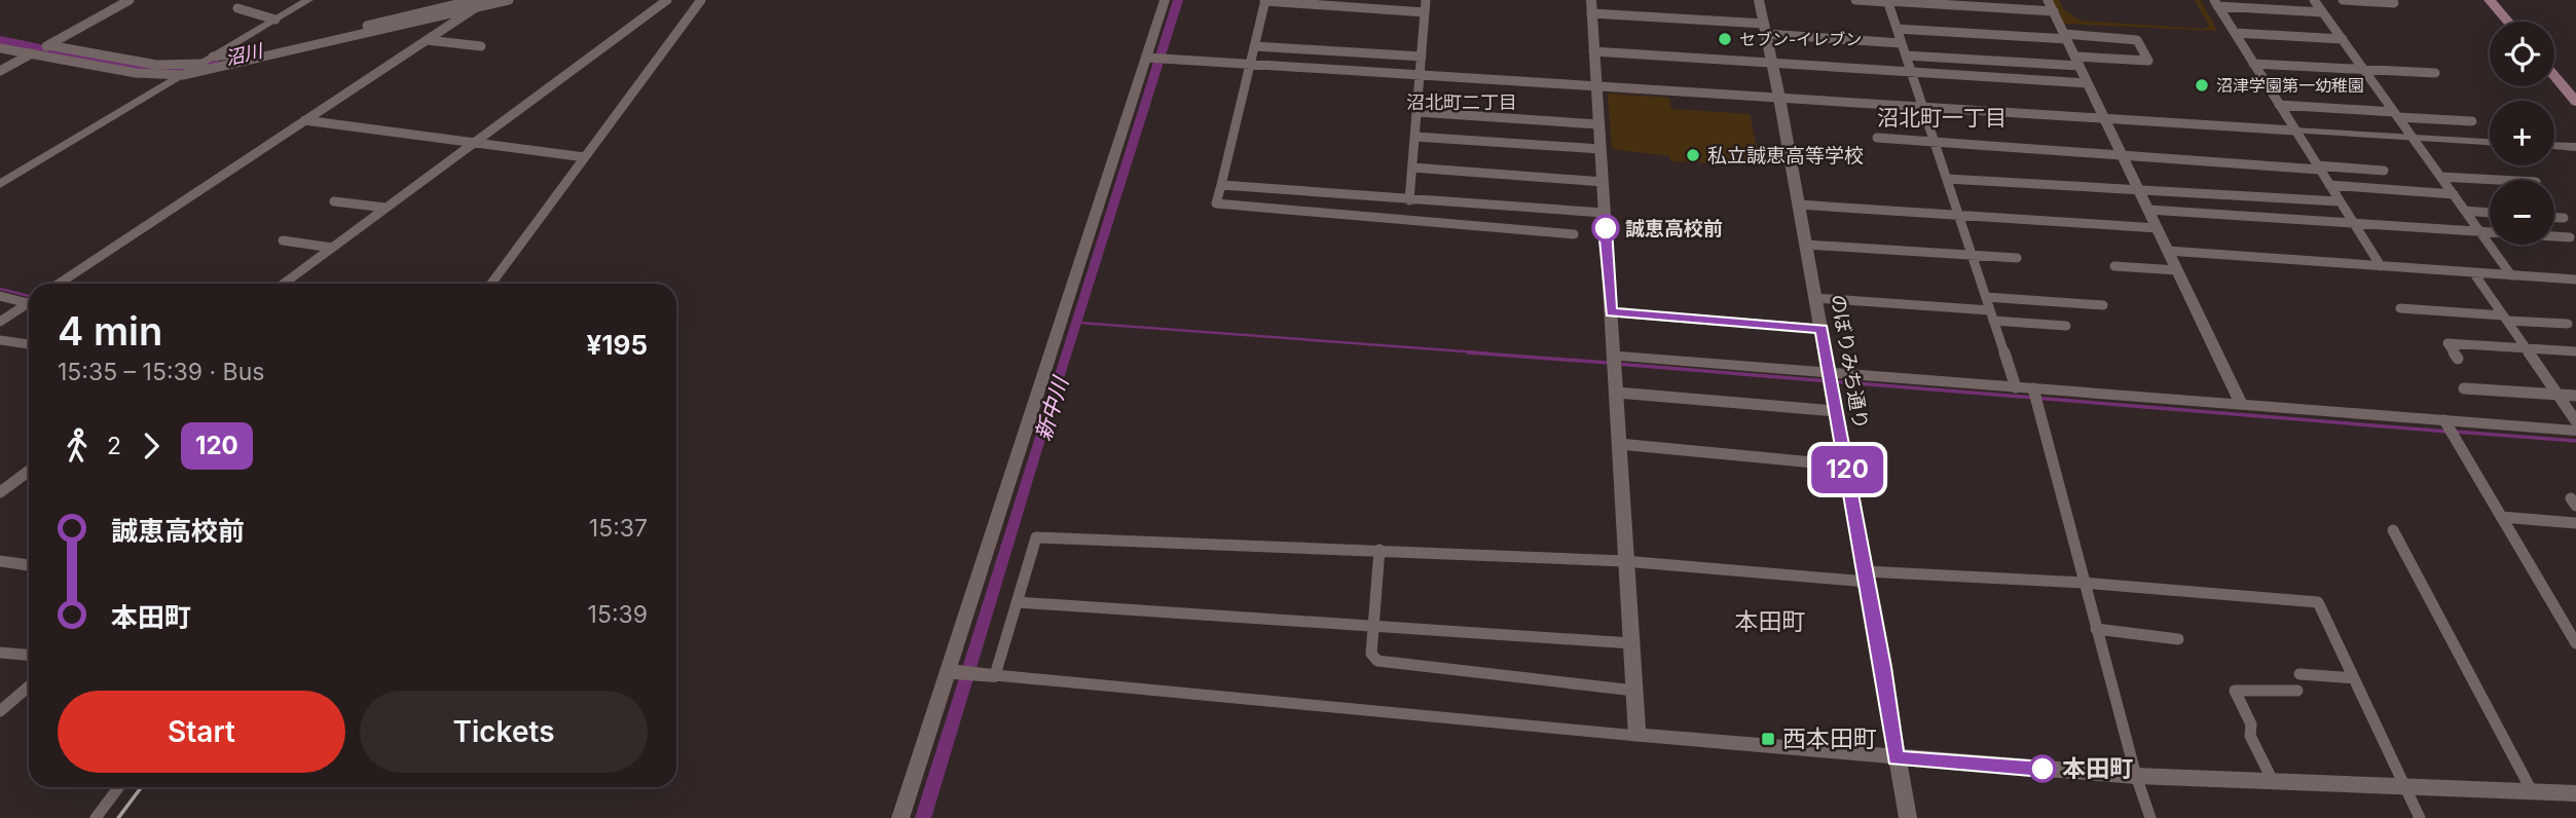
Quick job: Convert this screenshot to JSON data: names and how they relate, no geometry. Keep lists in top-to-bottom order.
{
  "streets": {
    "street": ["のぼりみち通り"]
  },
  "districts": ["沼北町二丁目", "沼北町一丁目", "本田町"],
  "water": ["沼川", "新中川"],
  "places": {
    "other": [
      "セブン-イレブン",
      "沼津学園第一幼稚園",
      "私立誠恵高等学校",
      "誠恵高校前",
      "本田町"
    ],
    "transit": ["西本田町"]
  },
  "lines": ["bus line 120"],
  "page": {
    "on_map": "120",
    "map_buttons": ["+", "−"],
    "heading": ["4 min", "15:35 – 15:39 · Bus", "¥195"],
    "legs": ["2", "120"],
    "list": [
      {
        "name": "誠恵高校前",
        "value": "15:37"
      },
      {
        "name": "本田町",
        "value": "15:39"
      }
    ],
    "buttons": ["Start", "Tickets"]
  }
}
